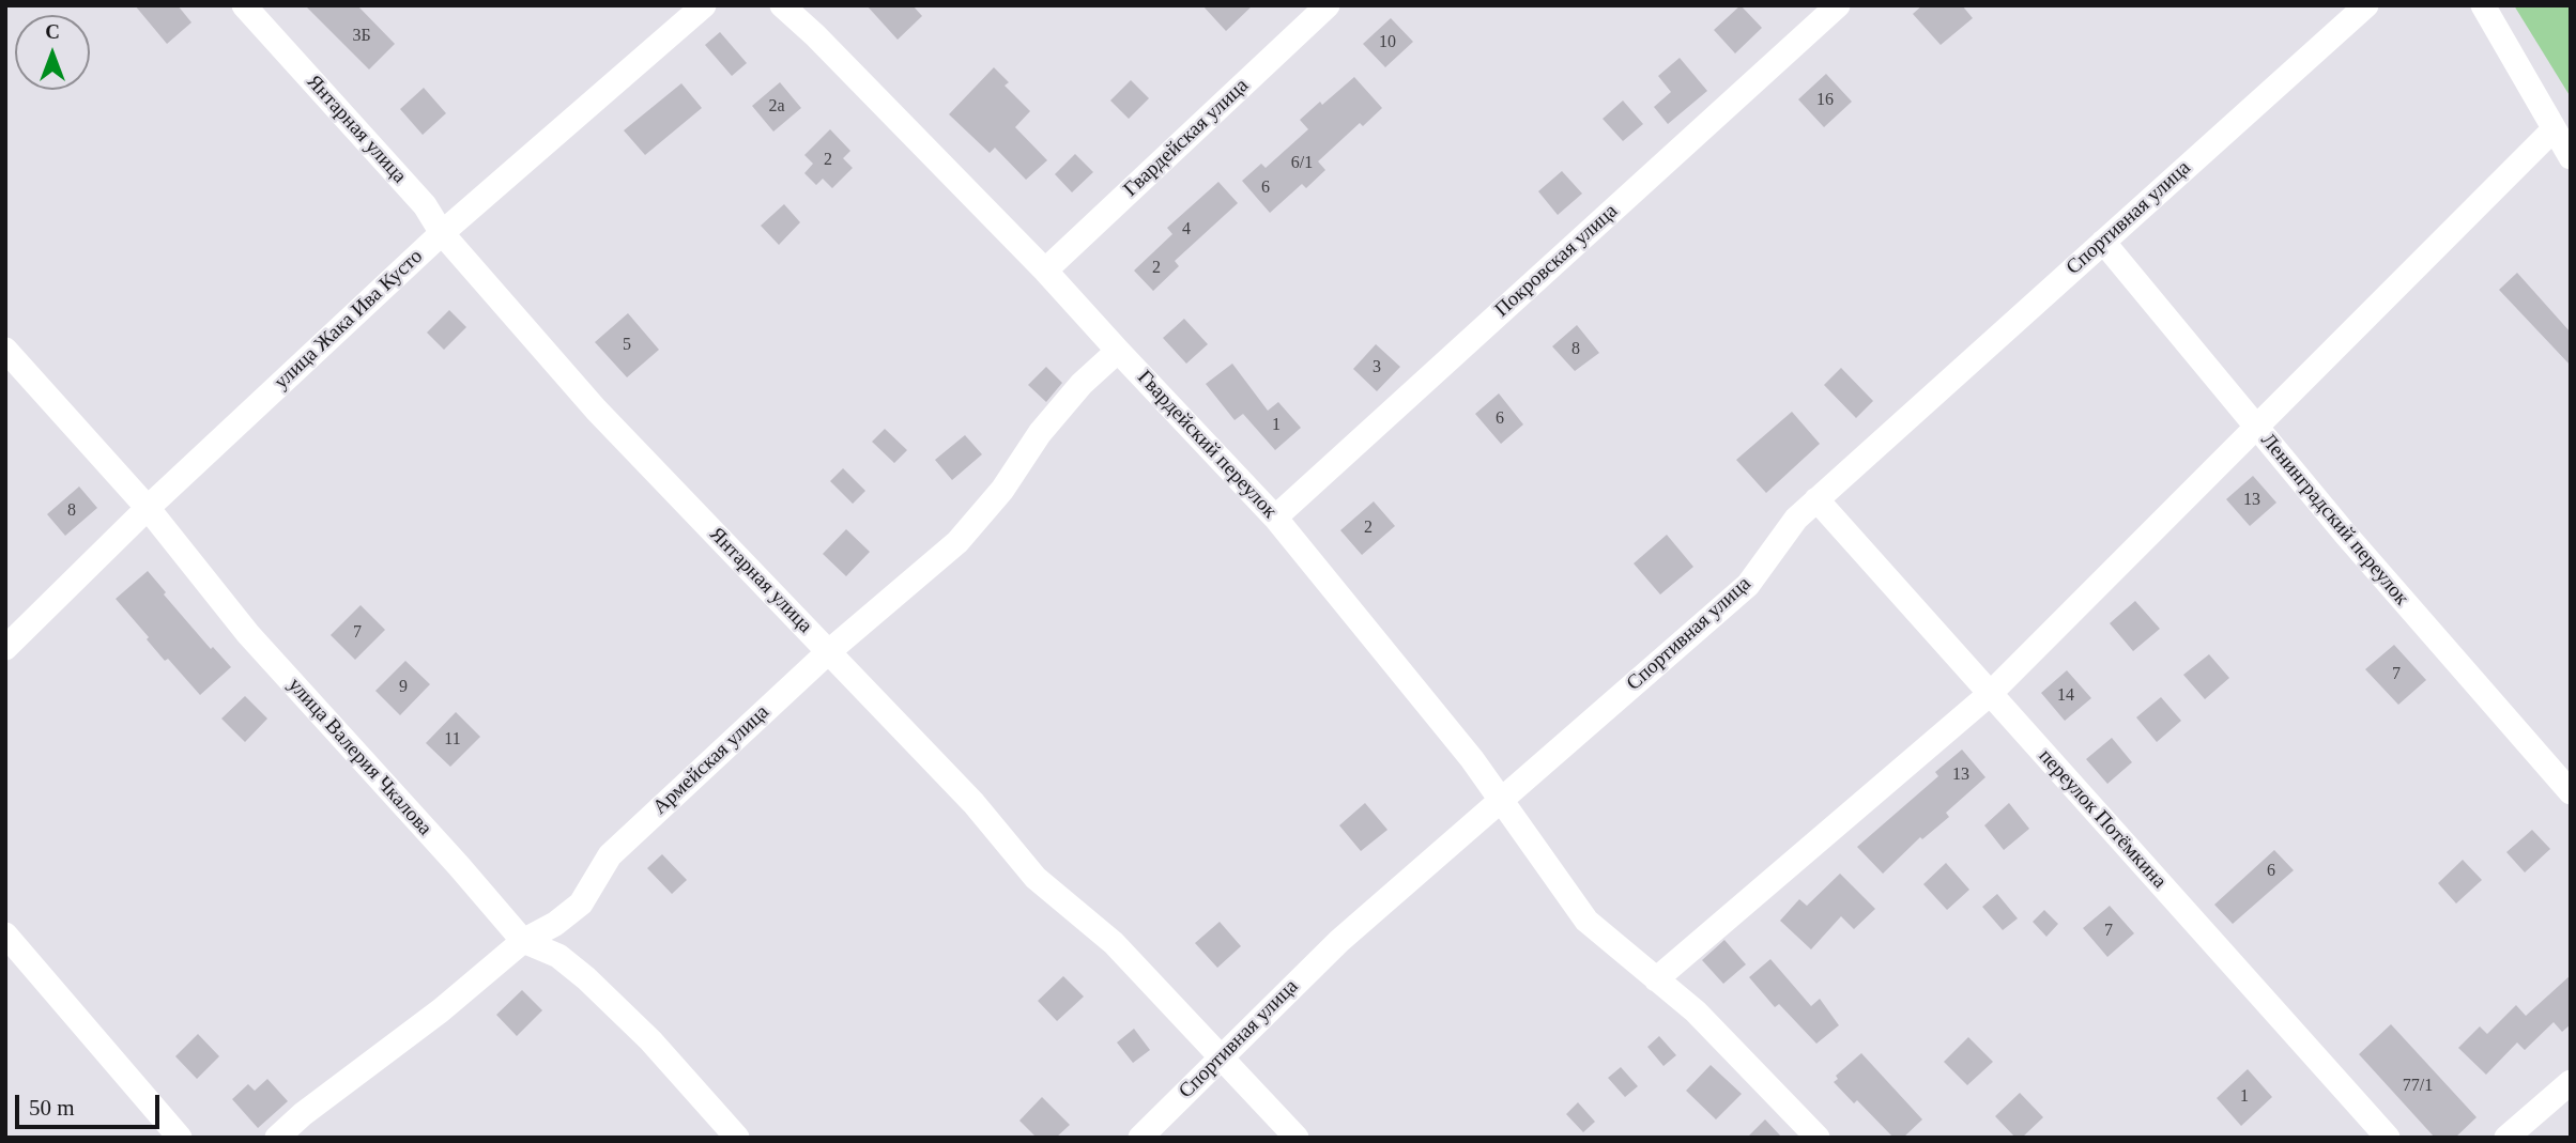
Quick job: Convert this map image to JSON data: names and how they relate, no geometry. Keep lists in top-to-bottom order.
{
  "streets": {
    "street": [
      "Янтарная улица",
      "Гвардейская улица",
      "Спортивная улица",
      "Покровская улица",
      "улица Жака Ива Кусто",
      "Гвардейский переулок",
      "Ленинградский переулок",
      "улица Валерия Чкалова",
      "Армейская улица",
      "переулок Потёмкина"
    ]
  },
  "crossings": [
    ["Янтарная улица", "Спортивная улица"],
    ["Янтарная улица", "улица Жака Ива Кусто"],
    ["Янтарная улица", "Армейская улица"],
    ["Гвардейская улица", "Гвардейский переулок"],
    ["Спортивная улица", "Гвардейский переулок"],
    ["Спортивная улица", "Ленинградский переулок"],
    ["Спортивная улица", "переулок Потёмкина"],
    ["Покровская улица", "Гвардейский переулок"],
    ["улица Жака Ива Кусто", "улица Валерия Чкалова"],
    ["Гвардейский переулок", "Армейская улица"],
    ["улица Валерия Чкалова", "Армейская улица"]
  ],
  "house_numbers": [
    "3Б",
    "10",
    "16",
    "2а",
    "2",
    "6/1",
    "6",
    "4",
    "2",
    "5",
    "8",
    "3",
    "6",
    "1",
    "13",
    "8",
    "2",
    "7",
    "7",
    "9",
    "14",
    "11",
    "13",
    "6",
    "7",
    "77/1",
    "1"
  ],
  "scale_bar": "50 m",
  "north": "top"
}
